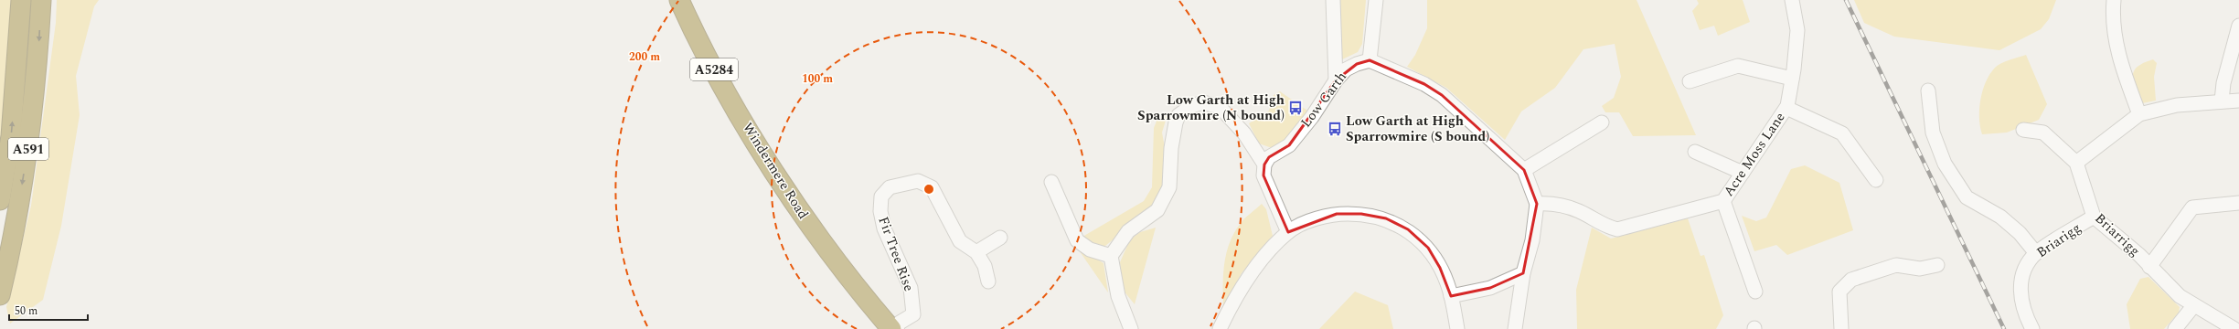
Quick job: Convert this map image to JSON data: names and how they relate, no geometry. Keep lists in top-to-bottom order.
{
  "streets": {
    "highway": ["A5284", "A591", "Windermere Road"],
    "street": [
      "Low Garth",
      "Acre Moss Lane",
      "Briarrigg",
      "Briarigg",
      "Fir Tree Rise"
    ]
  },
  "crossings": [
    ["Briarrigg", "Briarigg"]
  ],
  "places": {
    "bus stop": ["Low Garth at High Sparrowmire (N bound)", "Low Garth at High Sparrowmire (S bound)"]
  },
  "scale_bar": "50 m",
  "rings": ["200 m", "100 m"]
}
